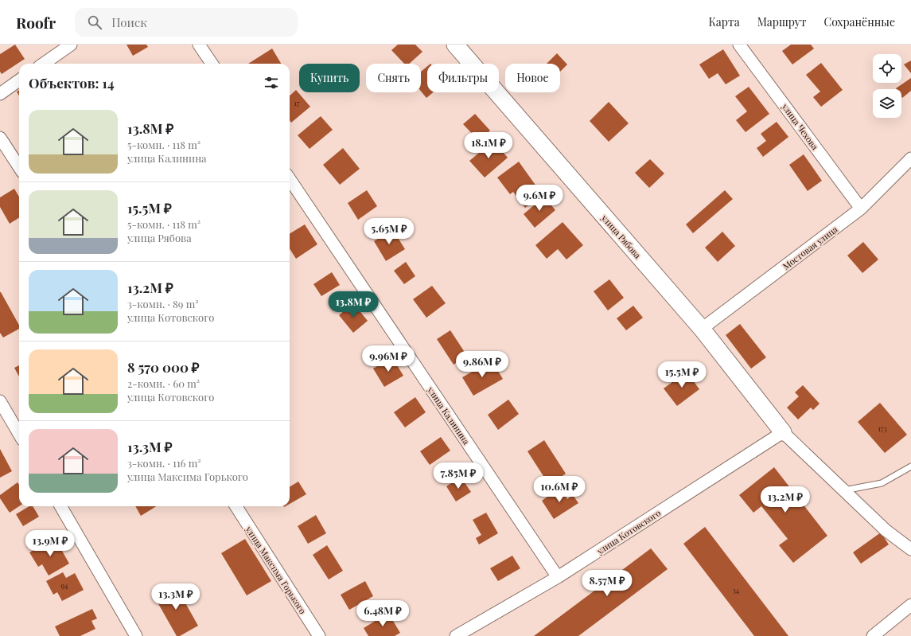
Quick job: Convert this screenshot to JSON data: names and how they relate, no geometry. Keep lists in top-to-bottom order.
{
  "streets": {
    "street": [
      "улица Чехова",
      "улица Рябова",
      "Мостовая улица",
      "улица Калинина",
      "улица Котовского",
      "улица Максима Горького"
    ]
  },
  "crossings": [
    ["улица Чехова", "Мостовая улица"],
    ["улица Рябова", "Мостовая улица"],
    ["улица Рябова", "улица Котовского"],
    ["улица Калинина", "улица Котовского"]
  ],
  "house_numbers": [
    "17",
    "173",
    "94",
    "34"
  ],
  "page": {
    "header": "Roofr",
    "search": "Поиск",
    "nav": ["Карта", "Маршрут", "Сохранённые"],
    "chip": [
      "Купить",
      "Снять",
      "Фильтры",
      "Новое"
    ],
    "heading": "Объектов: 14",
    "list": [
      {
        "name": "13.8M ₽",
        "note": "5-комн. · 118 m² · улица Калинина"
      },
      {
        "name": "15.5M ₽",
        "note": "5-комн. · 118 m² · улица Рябова"
      },
      {
        "name": "13.2M ₽",
        "note": "3-комн. · 89 m² · улица Котовского"
      },
      {
        "name": "8 570 000 ₽",
        "note": "2-комн. · 60 m² · улица Котовского"
      },
      {
        "name": "13.3M ₽",
        "note": "3-комн. · 116 m² · улица Максима Горького"
      }
    ],
    "price": [
      "18.1M ₽",
      "9.6M ₽",
      "5.65M ₽",
      "13.8M ₽",
      "9.96M ₽",
      "9.86M ₽",
      "15.5M ₽",
      "7.85M ₽",
      "10.6M ₽",
      "13.2M ₽",
      "13.9M ₽",
      "8.57M ₽",
      "13.3M ₽",
      "6.48M ₽"
    ]
  }
}
